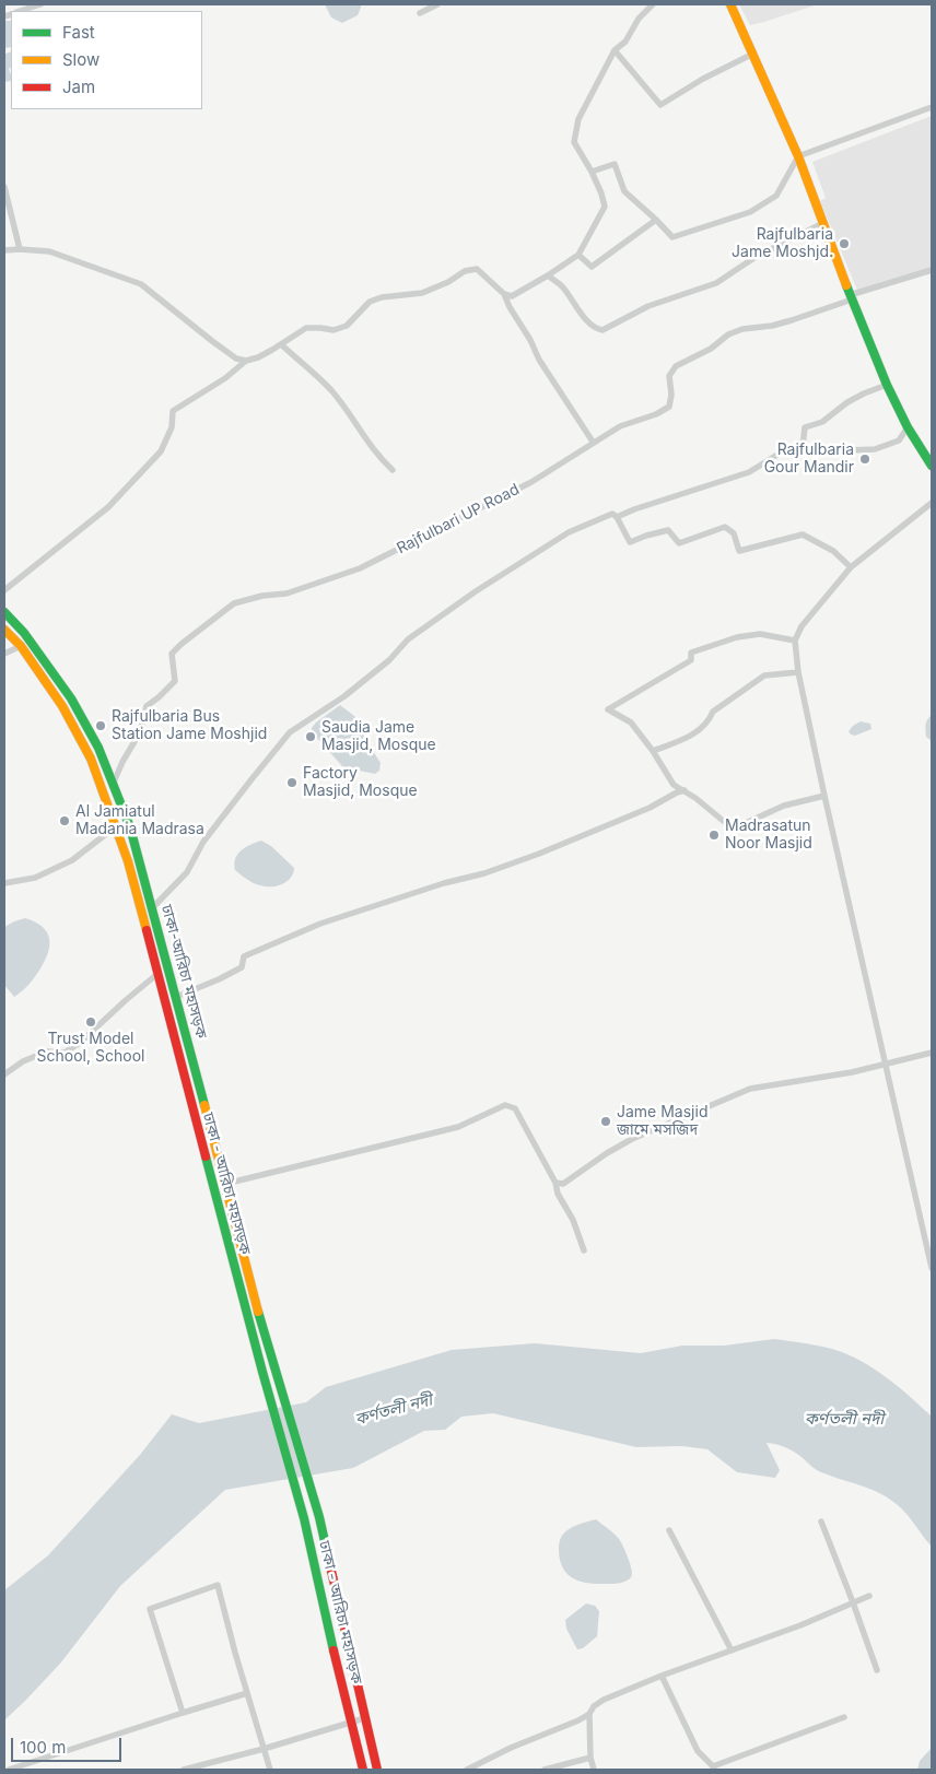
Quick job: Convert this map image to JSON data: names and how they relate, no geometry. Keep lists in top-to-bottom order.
{
  "streets": {
    "main road": ["ঢাকা-আরিচা মহাসড়ক", "ঢাকা - আরিচা মহাসড়ক"],
    "street": ["Rajfulbari UP Road"]
  },
  "crossings": [
    ["Rajfulbari UP Road", "ঢাকা-আরিচা মহাসড়ক"],
    ["ঢাকা-আরিচা মহাসড়ক", "ঢাকা - আরিচা মহাসড়ক"]
  ],
  "water": ["কর্ণতলী নদী"],
  "places": [
    "Rajfulbaria Jame Moshjd.",
    "Rajfulbaria Gour Mandir",
    "Rajfulbaria Bus Station Jame Moshjid",
    "Saudia Jame Masjid, Mosque",
    "Factory Masjid, Mosque",
    "Al Jamiatul Madania Madrasa",
    "Madrasatun Noor Masjid",
    "Trust Model School, School",
    "Jame Masjid জামে মসজিদ"
  ],
  "legend": ["Fast", "Slow", "Jam"],
  "scale_bar": "100 m"
}
